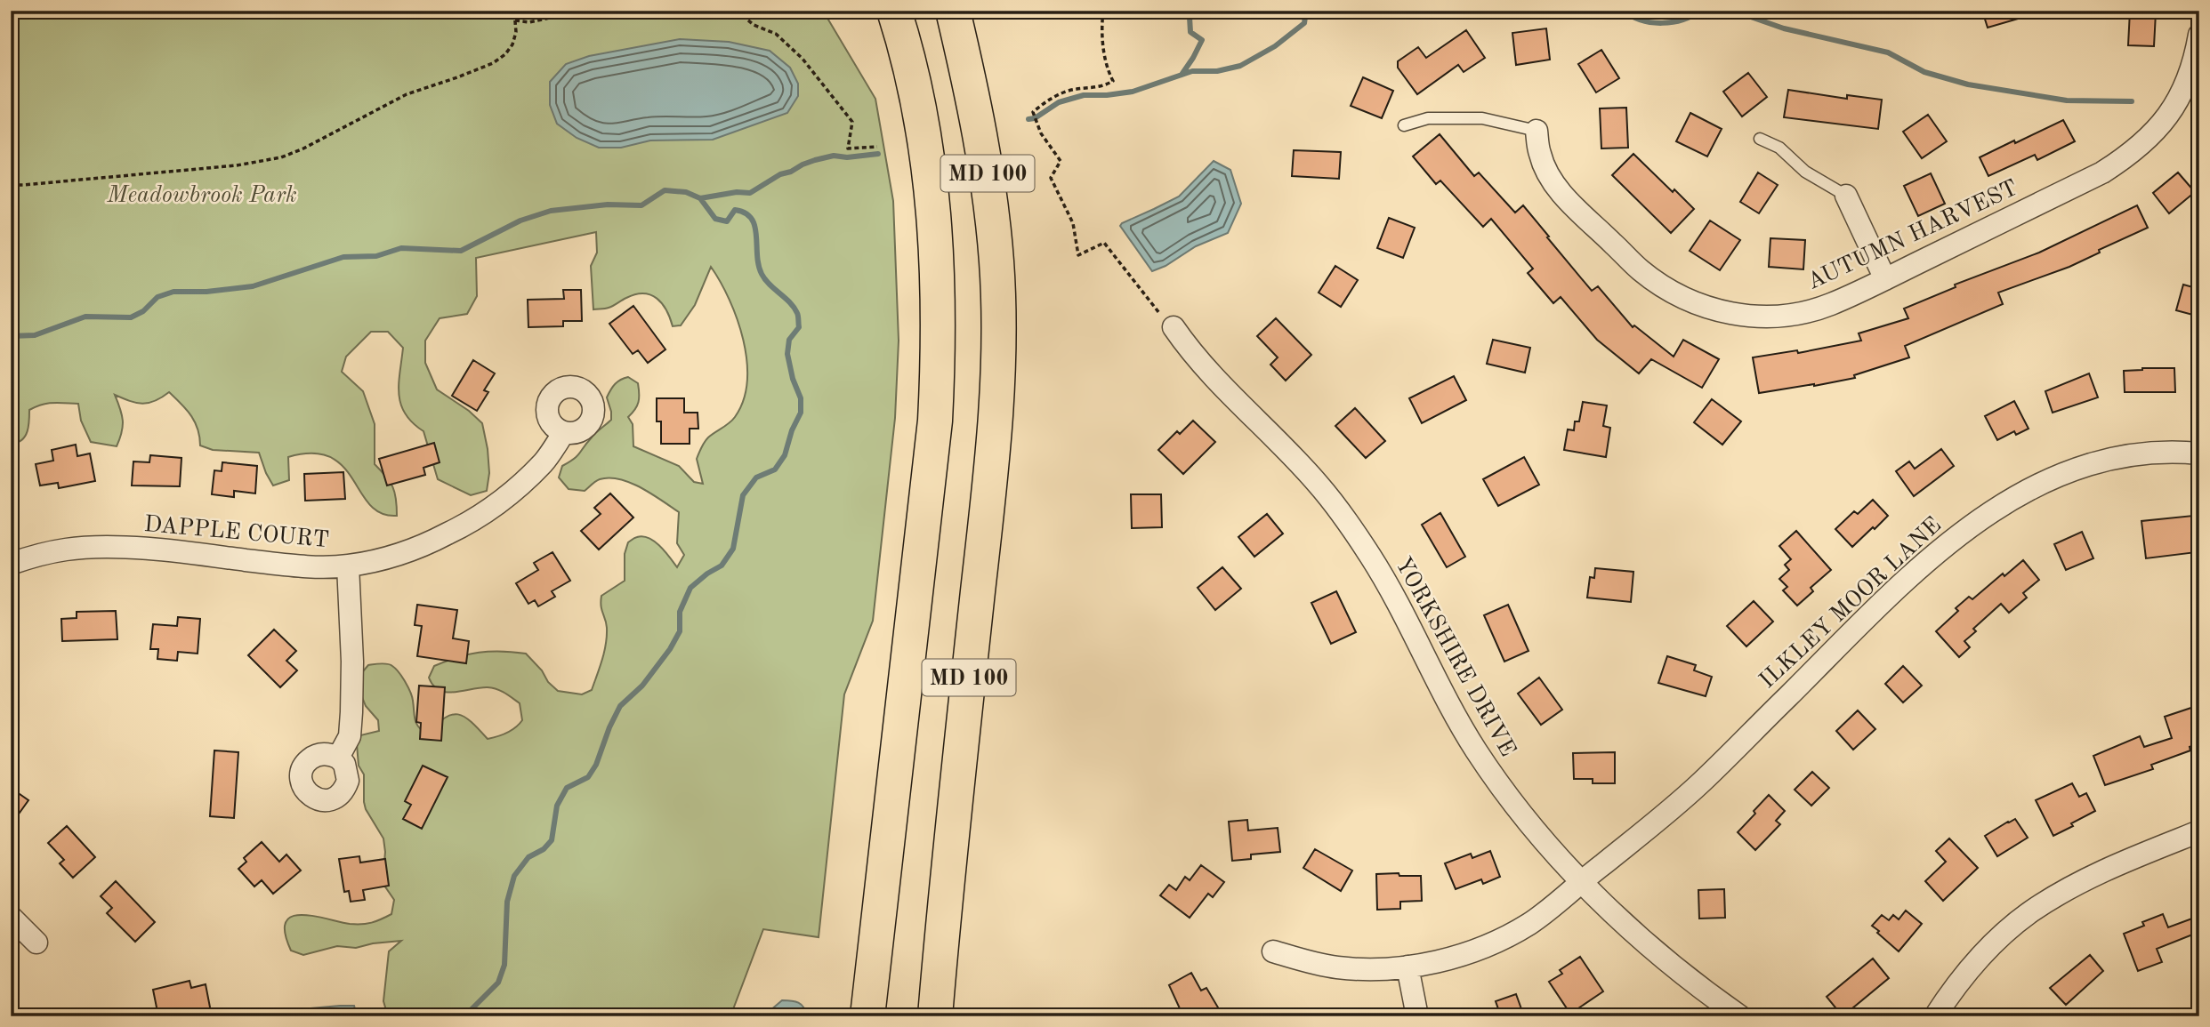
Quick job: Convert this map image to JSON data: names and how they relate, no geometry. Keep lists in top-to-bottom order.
{
  "streets": {
    "highway": ["MD 100"],
    "street": [
      "AUTUMN HARVEST",
      "DAPPLE COURT",
      "ILKLEY MOOR LANE",
      "YORKSHIRE DRIVE"
    ]
  },
  "crossings": [
    ["ILKLEY MOOR LANE", "YORKSHIRE DRIVE"]
  ],
  "parks": ["Meadowbrook Park"]
}
